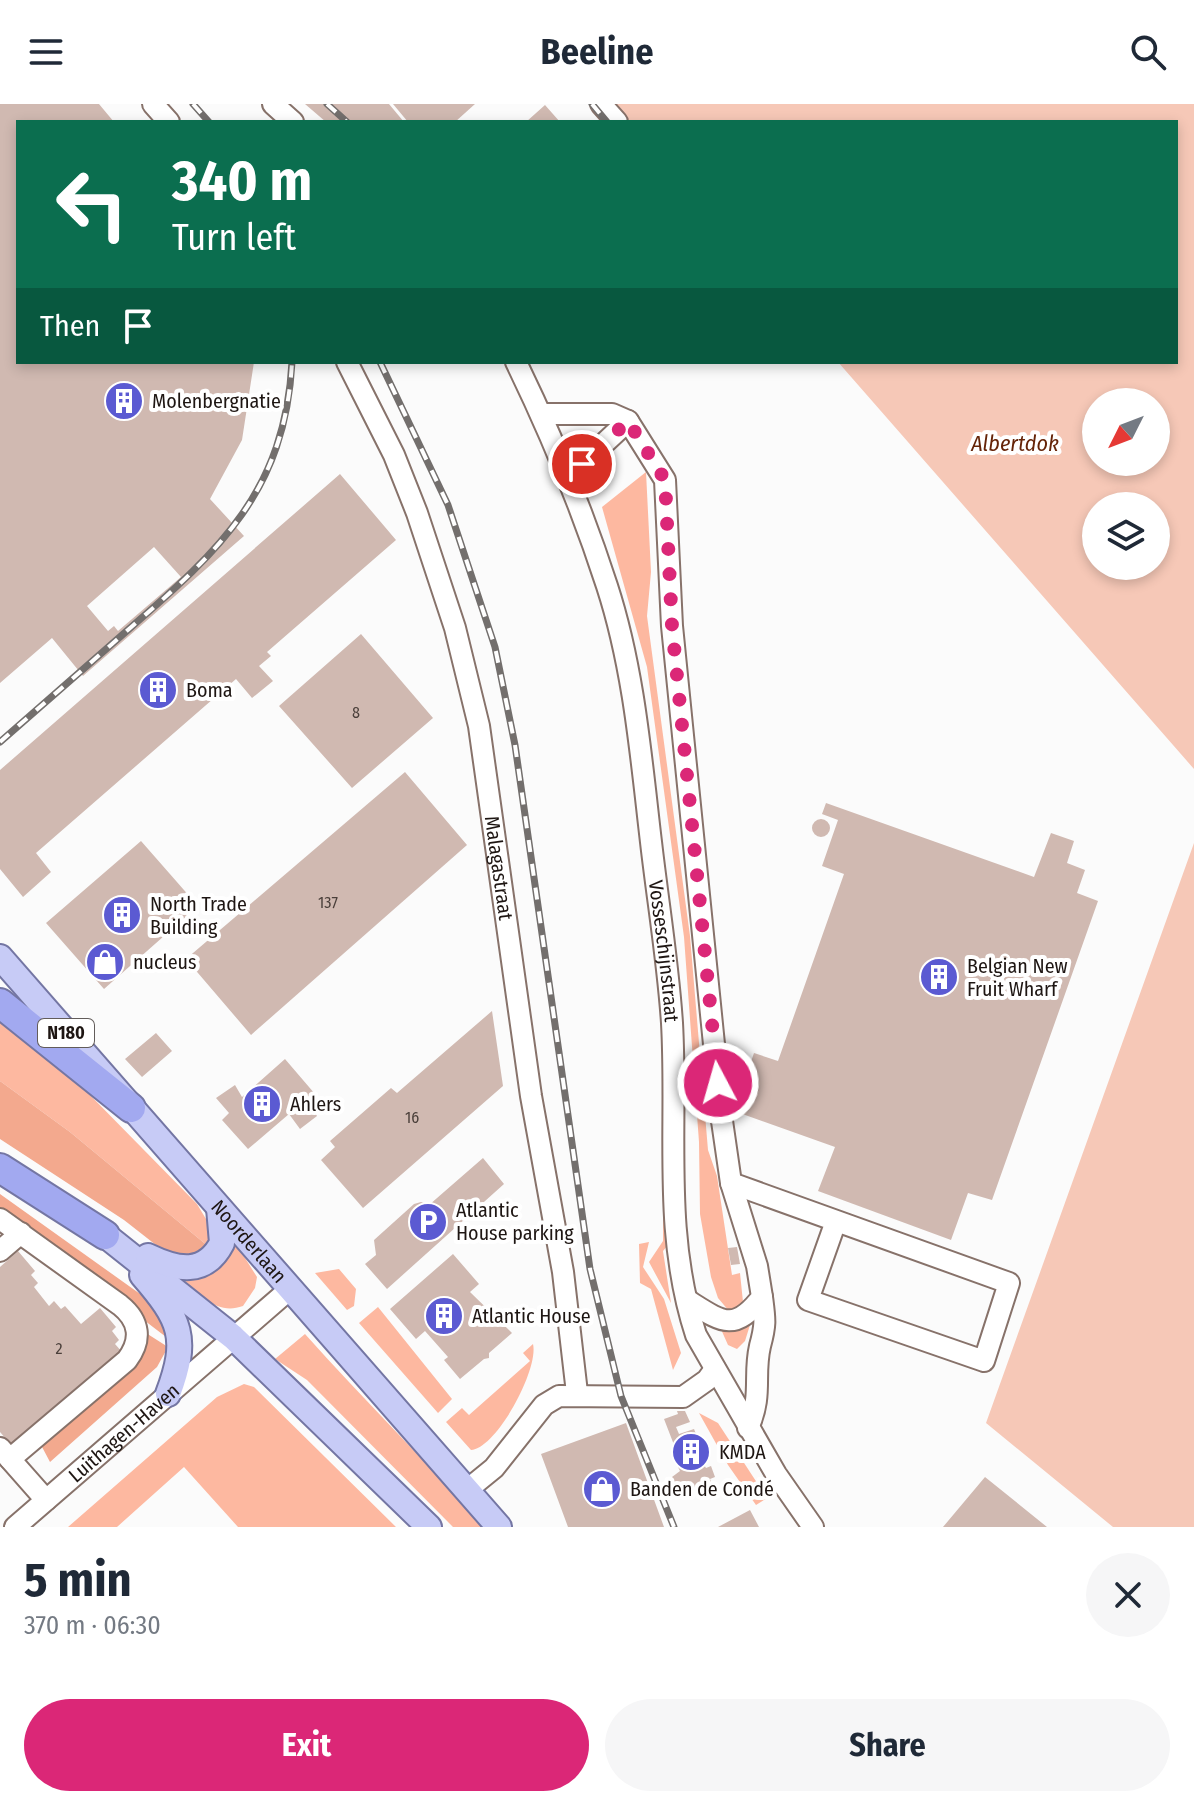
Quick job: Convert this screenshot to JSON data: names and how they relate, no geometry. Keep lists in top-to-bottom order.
{
  "streets": {
    "main road": ["N180", "Noorderlaan"],
    "street": ["Malagastraat", "Vosseschijnstraat", "Luithagen-Haven"]
  },
  "crossings": [
    ["Noorderlaan", "Luithagen-Haven"]
  ],
  "water": ["Albertdok"],
  "places": {
    "building": [
      "Molenbergnatie",
      "Boma",
      "North Trade Building",
      "Belgian New Fruit Wharf",
      "Ahlers",
      "Atlantic House",
      "KMDA"
    ],
    "shop": ["nucleus", "Banden de Condé"],
    "parking": ["Atlantic House parking"]
  },
  "house_numbers": [
    "8",
    "137",
    "16",
    "2"
  ],
  "north": "bottom left",
  "page": {
    "header": "Beeline",
    "turn": ["340 m", "Turn left"],
    "then": "Then",
    "heading": ["5 min", "370 m · 06:30"],
    "buttons": ["Exit", "Share"]
  }
}
